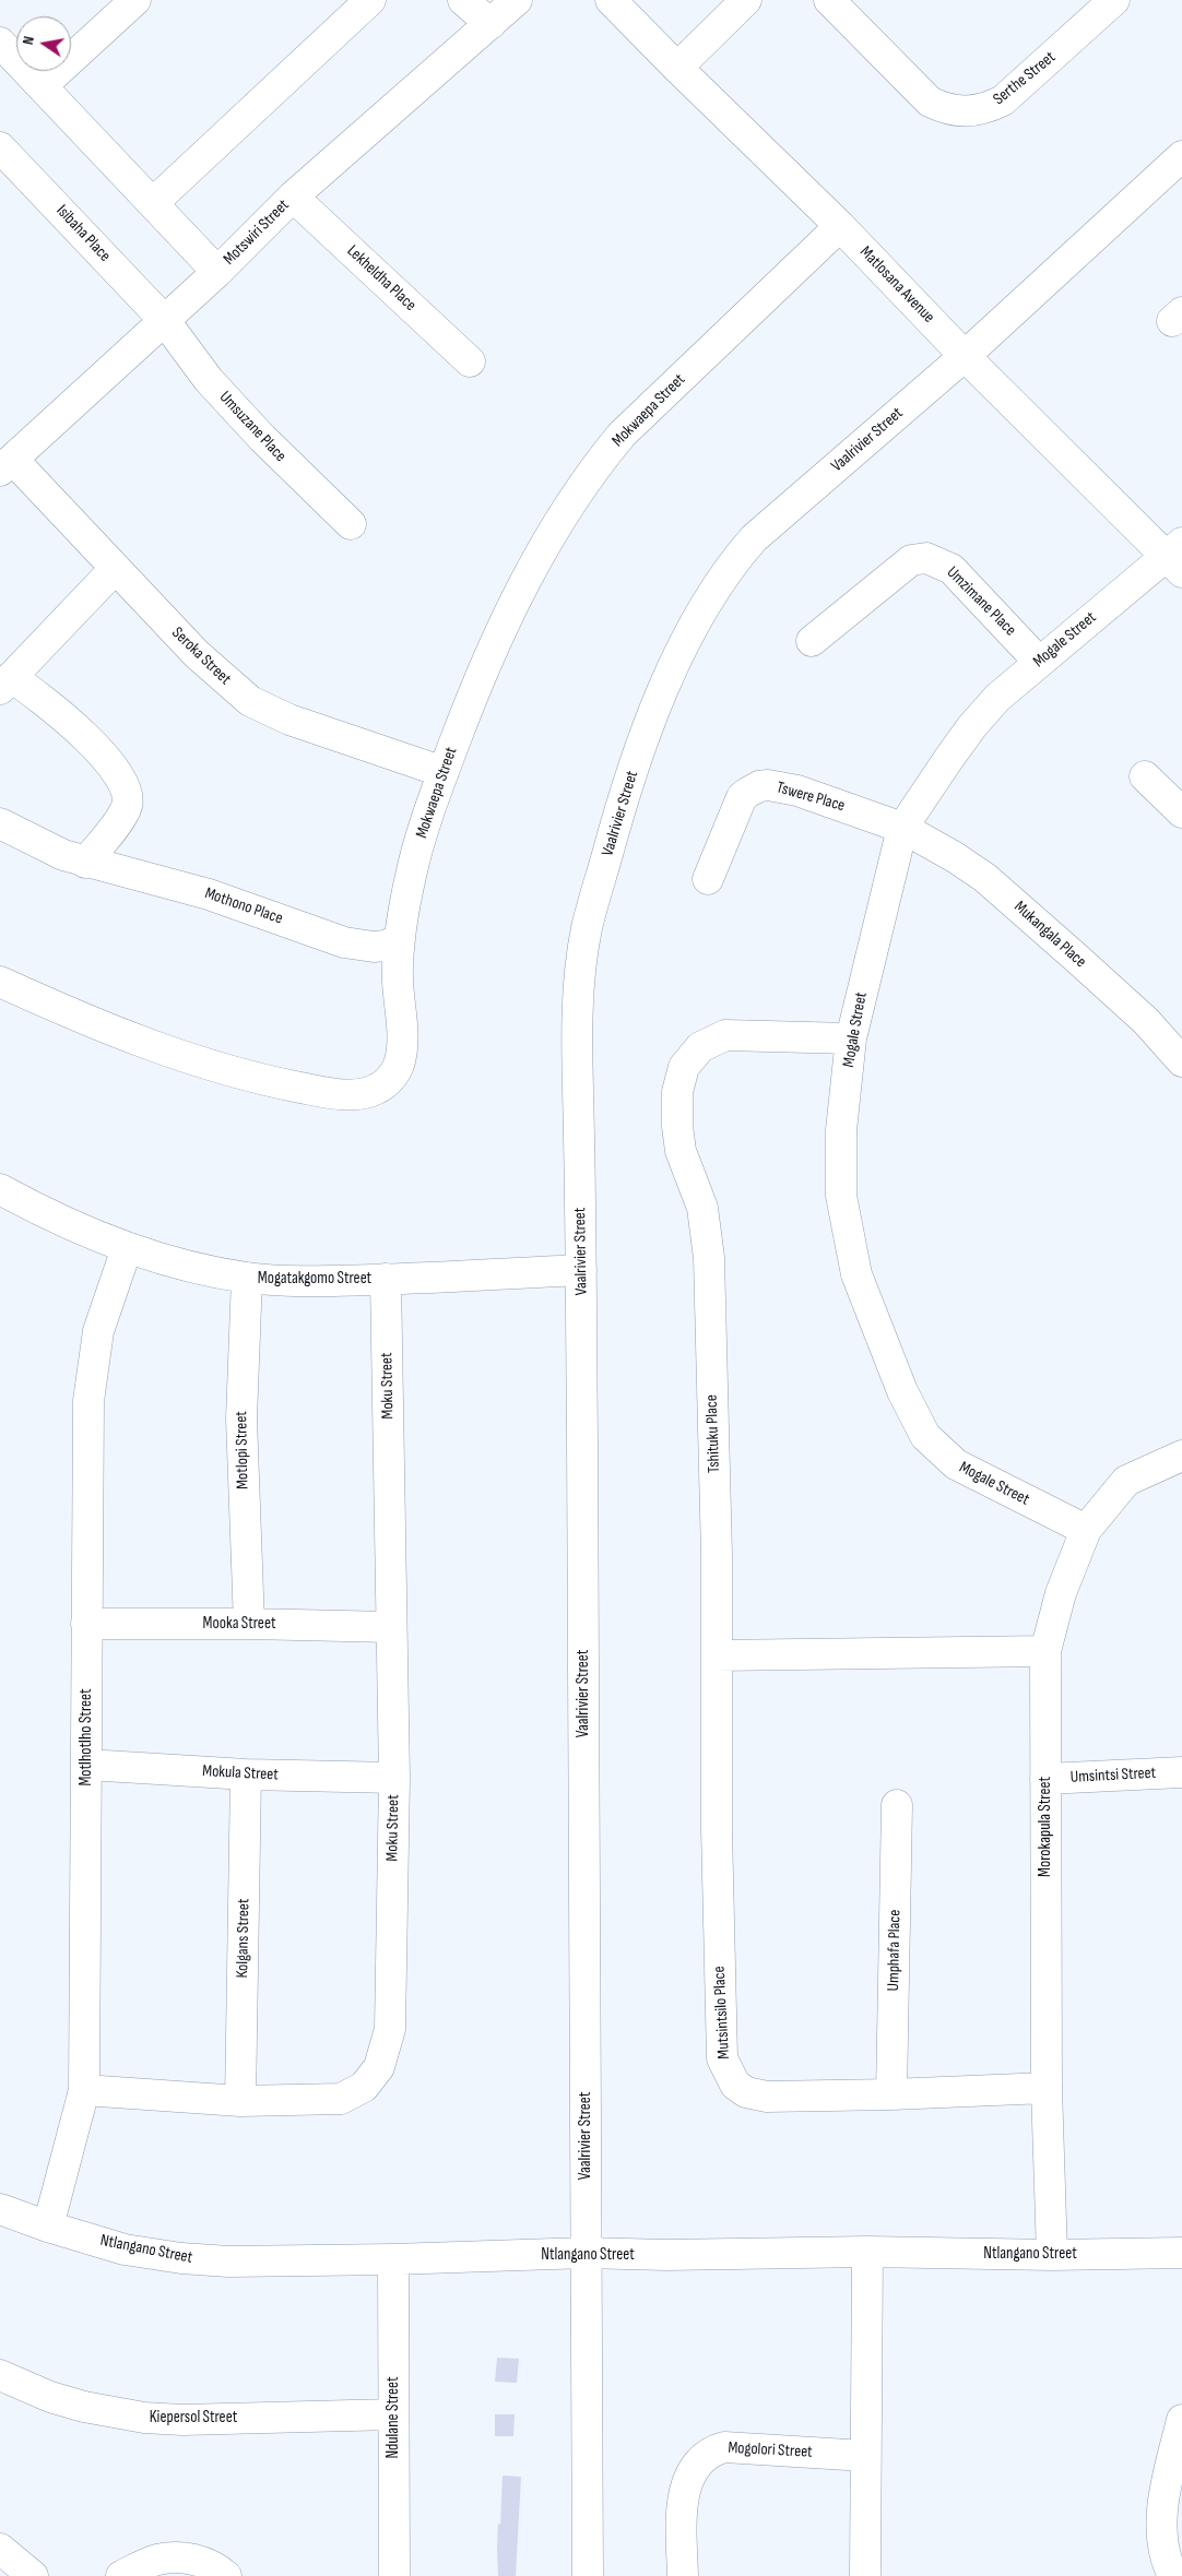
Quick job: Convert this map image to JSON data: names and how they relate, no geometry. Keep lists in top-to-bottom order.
{
  "streets": {
    "street": [
      "Serthe Street",
      "Motswiri Street",
      "Isibaha Place",
      "Lekheldha Place",
      "Matlosana Avenue",
      "Mokwaepa Street",
      "Umsuzane Place",
      "Vaalrivier Street",
      "Umzimane Place",
      "Mogale Street",
      "Seroka Street",
      "Tswere Place",
      "Mothono Place",
      "Mukangala Place",
      "Mogatakgomo Street",
      "Moku Street",
      "Tshituku Place",
      "Motlopi Street",
      "Mooka Street",
      "Motlhotlho Street",
      "Mokula Street",
      "Umsintsi Street",
      "Morokapula Street",
      "Kolgans Street",
      "Umphafa Place",
      "Mutsintsilo Place",
      "Ntlangano Street",
      "Kiepersol Street",
      "Ndulane Street",
      "Mogolori Street"
    ]
  },
  "crossings": [
    ["Motswiri Street", "Isibaha Place"],
    ["Motswiri Street", "Lekheldha Place"],
    ["Motswiri Street", "Umsuzane Place"],
    ["Motswiri Street", "Seroka Street"],
    ["Isibaha Place", "Umsuzane Place"],
    ["Matlosana Avenue", "Mokwaepa Street"],
    ["Matlosana Avenue", "Vaalrivier Street"],
    ["Matlosana Avenue", "Mogale Street"],
    ["Mokwaepa Street", "Seroka Street"],
    ["Mokwaepa Street", "Mothono Place"],
    ["Vaalrivier Street", "Mogatakgomo Street"],
    ["Vaalrivier Street", "Ntlangano Street"],
    ["Umzimane Place", "Mogale Street"],
    ["Mogale Street", "Tswere Place"],
    ["Mogale Street", "Mukangala Place"],
    ["Mogale Street", "Tshituku Place"],
    ["Mogale Street", "Morokapula Street"],
    ["Tswere Place", "Mukangala Place"],
    ["Mogatakgomo Street", "Moku Street"],
    ["Mogatakgomo Street", "Motlopi Street"],
    ["Mogatakgomo Street", "Motlhotlho Street"],
    ["Moku Street", "Mooka Street"],
    ["Moku Street", "Motlhotlho Street"],
    ["Moku Street", "Mokula Street"],
    ["Moku Street", "Kolgans Street"],
    ["Tshituku Place", "Mutsintsilo Place"],
    ["Motlopi Street", "Mooka Street"],
    ["Mooka Street", "Motlhotlho Street"],
    ["Motlhotlho Street", "Mokula Street"],
    ["Motlhotlho Street", "Ntlangano Street"],
    ["Mokula Street", "Kolgans Street"],
    ["Umsintsi Street", "Morokapula Street"],
    ["Morokapula Street", "Mutsintsilo Place"],
    ["Morokapula Street", "Ntlangano Street"],
    ["Umphafa Place", "Mutsintsilo Place"],
    ["Ntlangano Street", "Ndulane Street"],
    ["Kiepersol Street", "Ndulane Street"]
  ],
  "north": "left"
}
